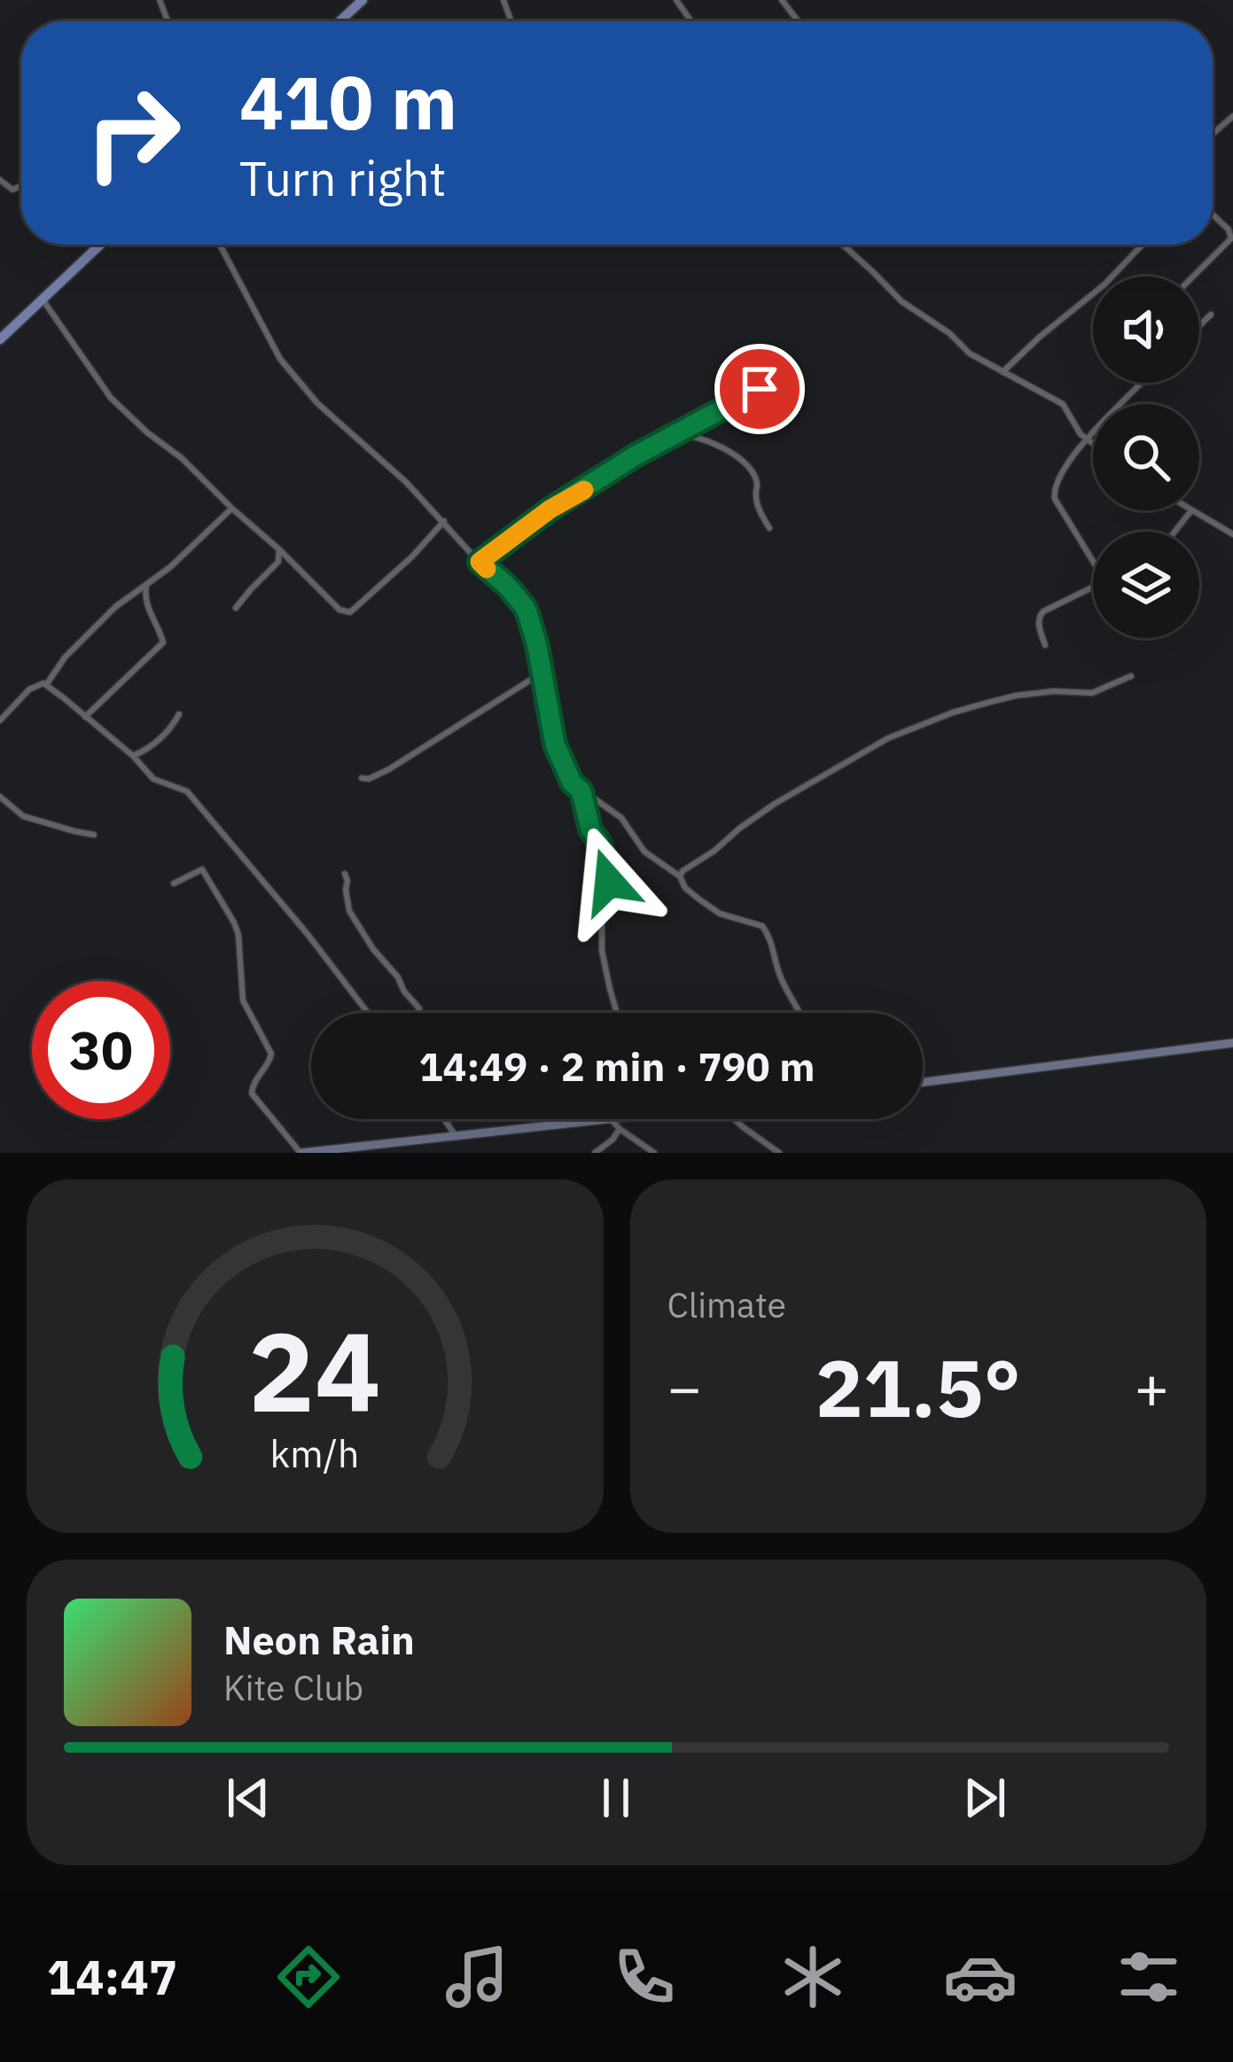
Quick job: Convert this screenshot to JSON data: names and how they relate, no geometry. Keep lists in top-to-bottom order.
{
  "page": {
    "turn": ["410 m", "Turn right"],
    "limit": "30",
    "trip": "14:49 · 2 min · 790 m",
    "tile": "Climate",
    "heat": ["−", "21.5°", "+"],
    "song": ["Neon Rain", "Kite Club"],
    "tabs": "14:47",
    "gauge": ["24", "km/h"]
  }
}
